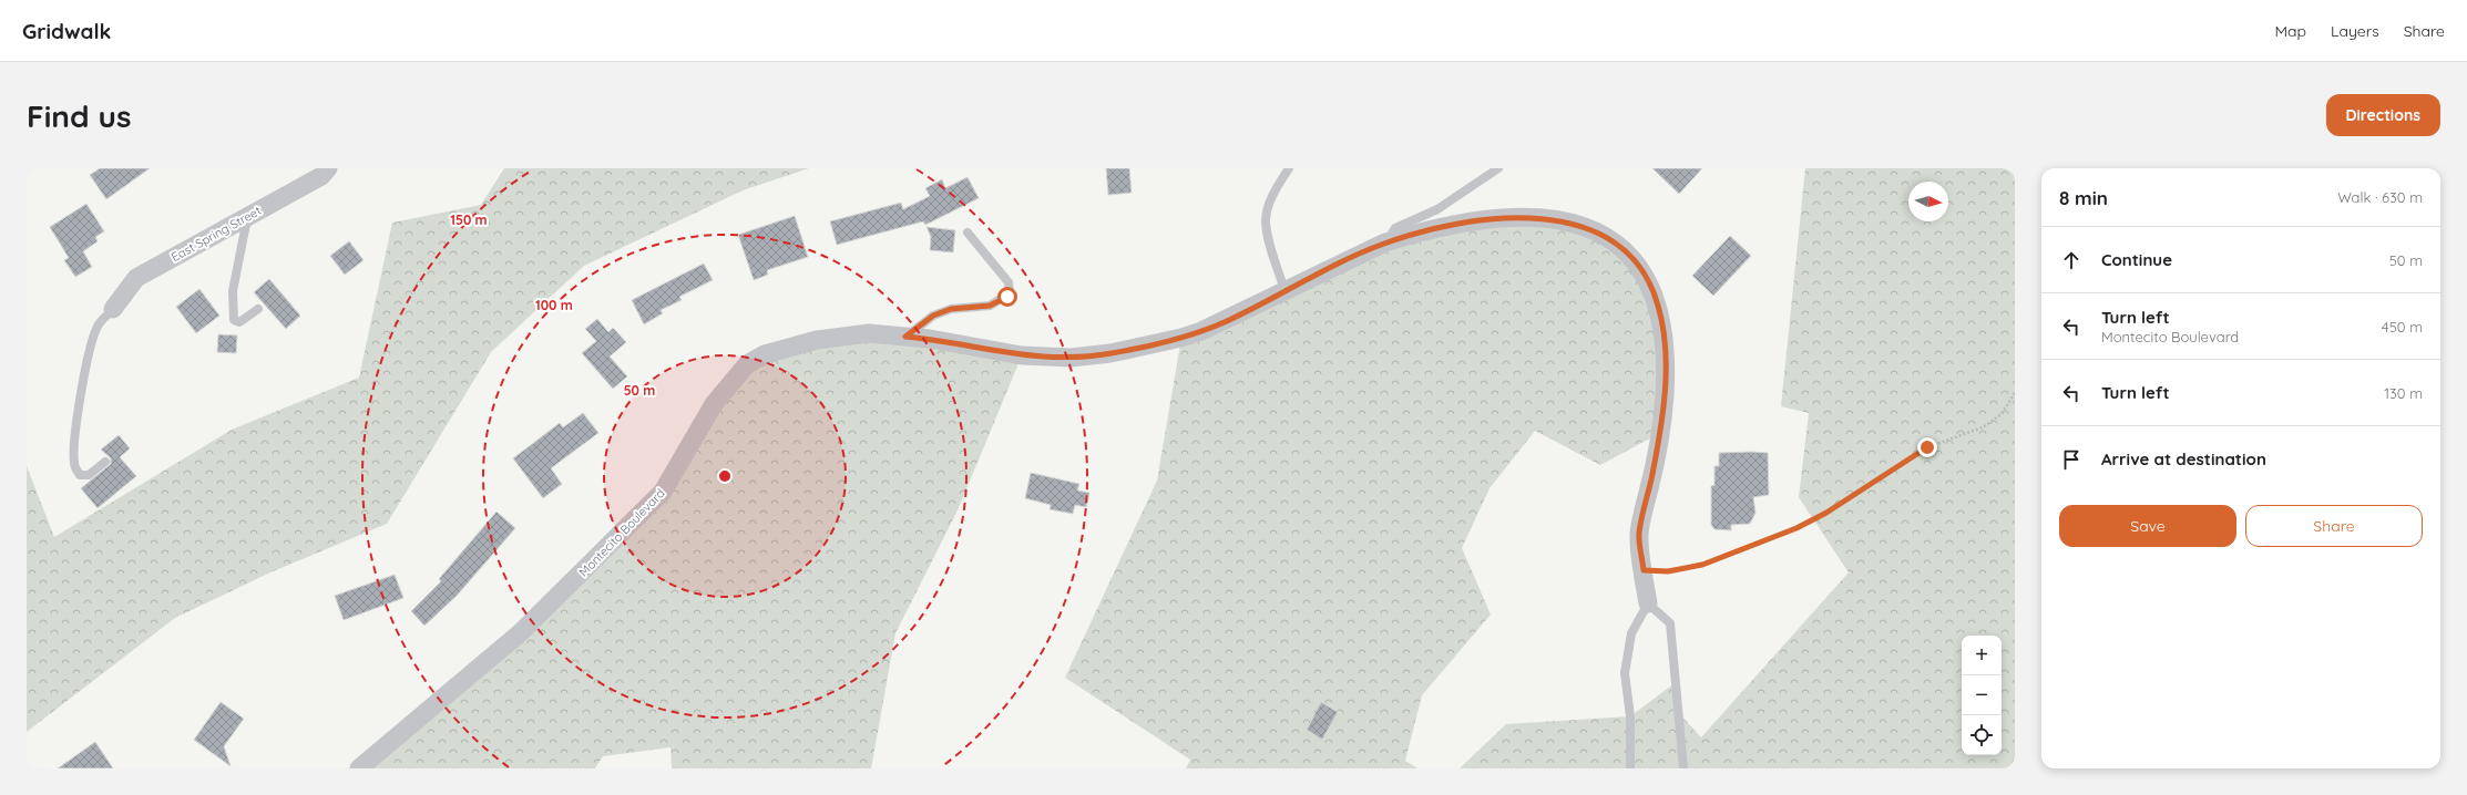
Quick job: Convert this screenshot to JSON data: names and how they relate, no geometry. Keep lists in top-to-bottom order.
{
  "streets": {
    "street": ["East Spring Street", "Montecito Boulevard"]
  },
  "north": "right",
  "page": {
    "header": "Gridwalk",
    "nav": ["Map", "Layers", "Share"],
    "buttons": [
      "Directions",
      ["Save", "Share"]
    ],
    "title": "Find us",
    "heading": ["8 min", "Walk · 630 m"],
    "list": [
      ["Continue", "50 m"],
      ["Turn left", "Montecito Boulevard", "450 m"],
      ["Turn left", "130 m"],
      "Arrive at destination"
    ],
    "map_buttons": ["+", "−"]
  },
  "rings": ["150 m", "100 m", "50 m"]
}
